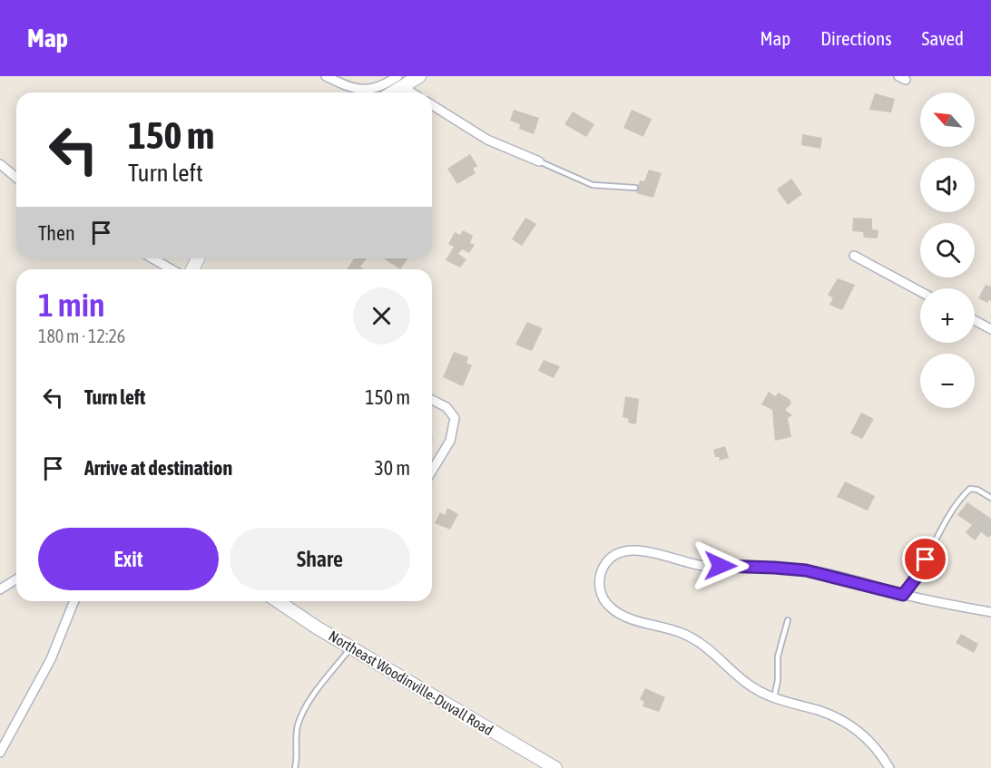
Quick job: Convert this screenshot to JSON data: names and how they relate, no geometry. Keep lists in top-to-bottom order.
{
  "streets": {
    "main road": ["Northeast Woodinville-Duvall Road"]
  },
  "north": "top left",
  "page": {
    "header": "Map",
    "nav": ["Map", "Directions", "Saved"],
    "map_buttons": ["+", "−"],
    "turn": ["150 m", "Turn left"],
    "then": "Then",
    "heading": ["1 min", "180 m · 12:26"],
    "list": [
      {
        "name": "Turn left",
        "value": "150 m"
      },
      {
        "name": "Arrive at destination",
        "value": "30 m"
      }
    ],
    "buttons": ["Exit", "Share"]
  }
}
